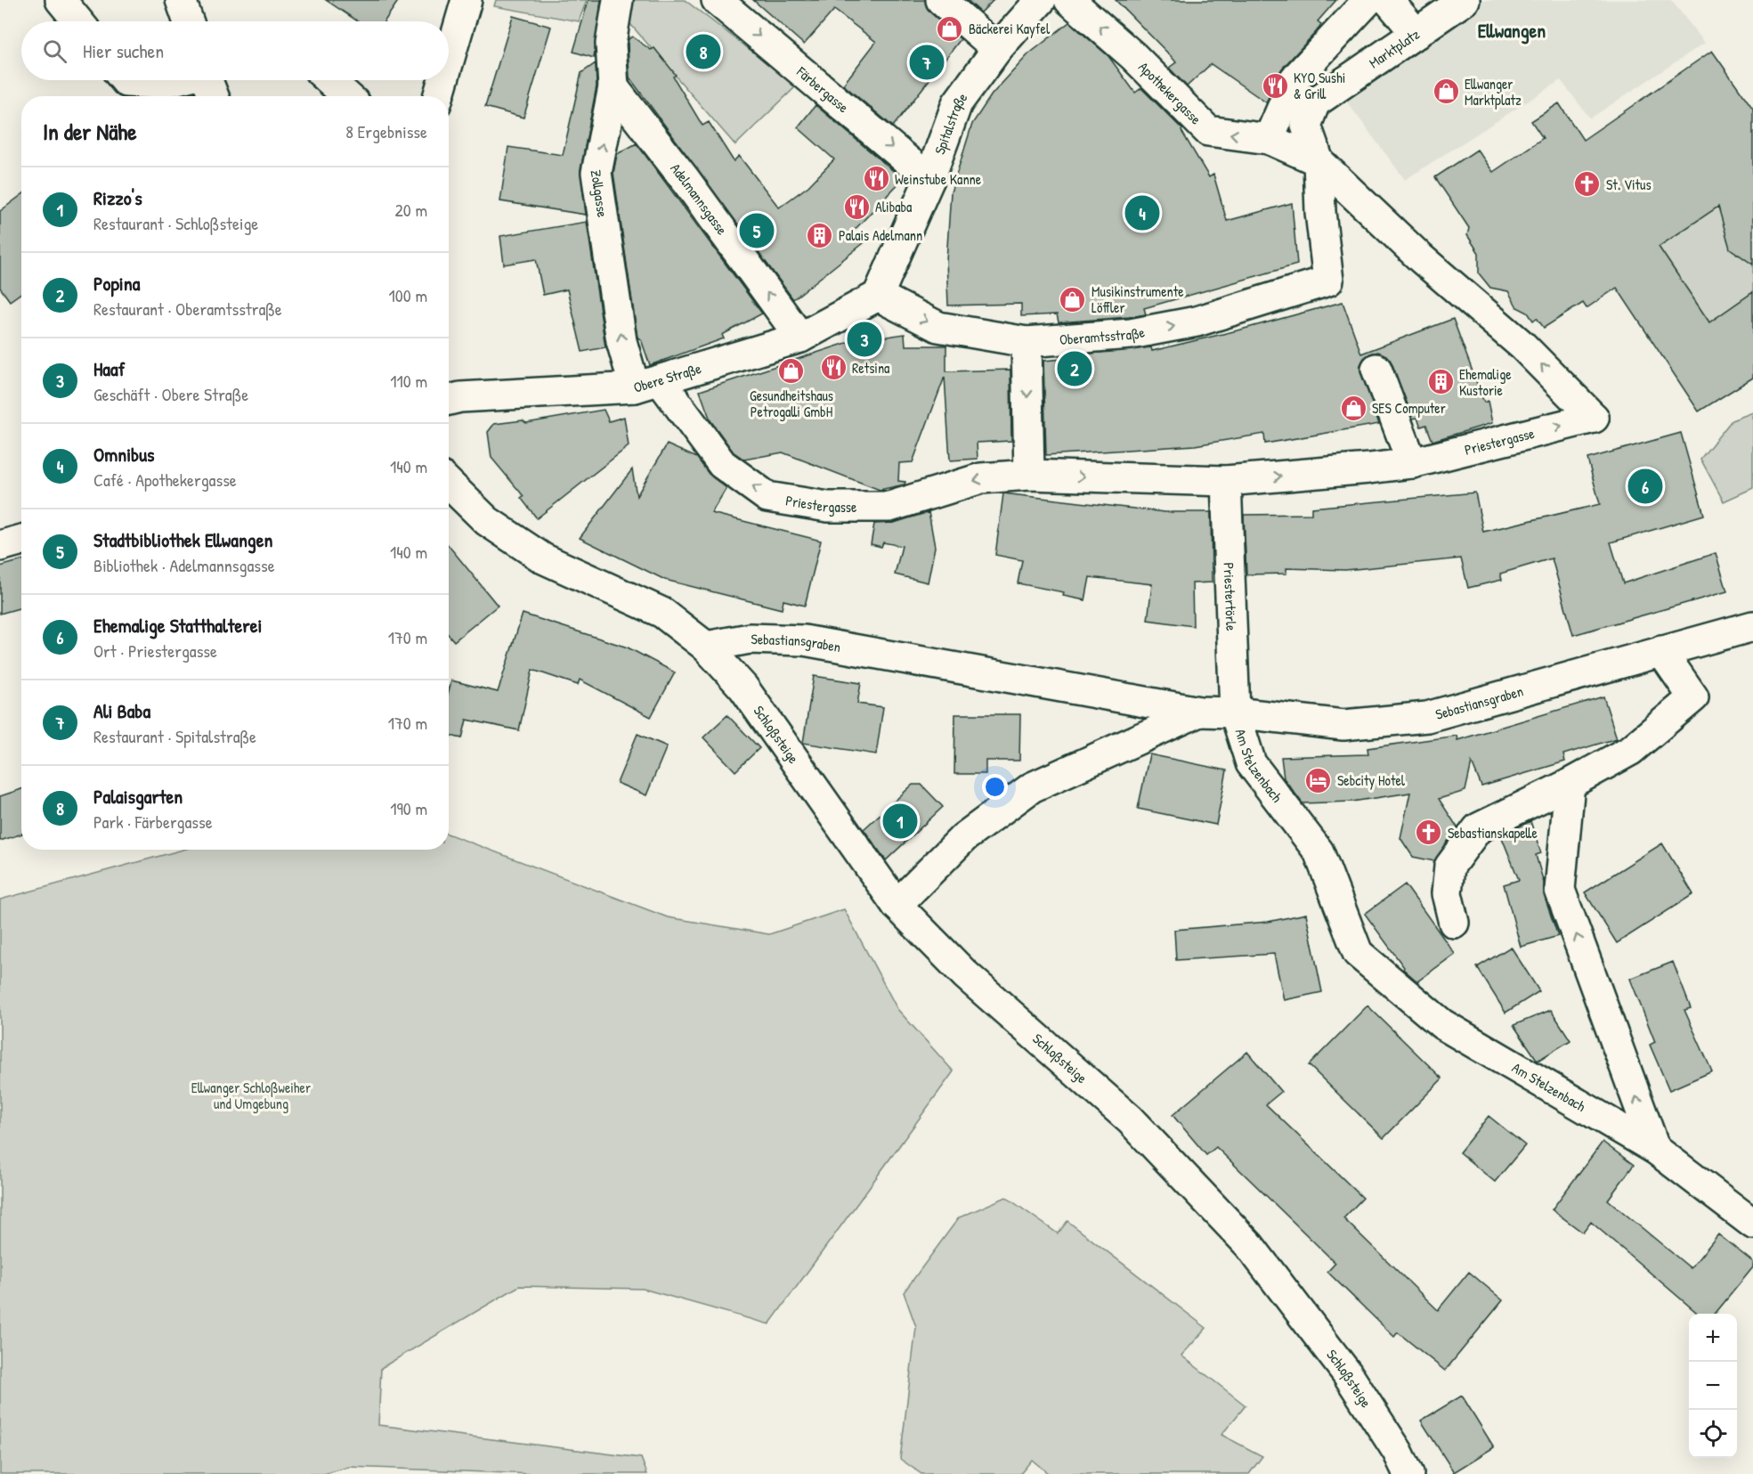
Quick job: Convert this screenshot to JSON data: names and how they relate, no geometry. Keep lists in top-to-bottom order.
{
  "streets": {
    "street": [
      "Marktplatz",
      "Färbergasse",
      "Apothekergasse",
      "Spitalstraße",
      "Zollgasse",
      "Adelmannsgasse",
      "Oberamtsstraße",
      "Obere Straße",
      "Priestergasse",
      "Priestertörle",
      "Sebastiansgraben",
      "Schloßsteige",
      "Am Stelzenbach"
    ]
  },
  "crossings": [
    ["Marktplatz", "Apothekergasse"],
    ["Marktplatz", "Oberamtsstraße"],
    ["Marktplatz", "Priestergasse"],
    ["Färbergasse", "Spitalstraße"],
    ["Apothekergasse", "Priestergasse"],
    ["Spitalstraße", "Oberamtsstraße"],
    ["Spitalstraße", "Obere Straße"],
    ["Zollgasse", "Adelmannsgasse"],
    ["Zollgasse", "Obere Straße"],
    ["Zollgasse", "Priestergasse"],
    ["Adelmannsgasse", "Obere Straße"],
    ["Oberamtsstraße", "Obere Straße"],
    ["Obere Straße", "Priestergasse"],
    ["Priestergasse", "Priestertörle"],
    ["Priestertörle", "Sebastiansgraben"],
    ["Priestertörle", "Am Stelzenbach"],
    ["Sebastiansgraben", "Schloßsteige"],
    ["Sebastiansgraben", "Am Stelzenbach"]
  ],
  "one_way": [
    "Färbergasse",
    "Apothekergasse",
    "Zollgasse",
    "Adelmannsgasse",
    "Oberamtsstraße"
  ],
  "districts": ["Ellwangen"],
  "parks": ["Ellwanger Schloßweiher und Umgebung"],
  "places": {
    "shop": [
      "Bäckerei Kayfel",
      "Ellwanger Marktplatz",
      "Musikinstrumente Löffler",
      "Gesundheitshaus Petrogalli GmbH",
      "SES Computer"
    ],
    "restaurant": [
      "KYO Sushi & Grill",
      "Weinstube Kanne",
      "Alibaba",
      "Retsina"
    ],
    "church": ["St. Vitus", "Sebastianskapelle"],
    "building": ["Palais Adelmann", "Ehemalige Kustorie"],
    "hotel": ["Sebcity Hotel"]
  },
  "page": {
    "search": "Hier suchen",
    "pins": [
      "8",
      "7",
      "4",
      "5",
      "3",
      "2",
      "6",
      "1"
    ],
    "heading": ["In der Nähe", "8 Ergebnisse"],
    "list": [
      {
        "mark": "1",
        "name": "Rizzo's",
        "note": "Restaurant · Schloßsteige",
        "value": "20 m"
      },
      {
        "mark": "2",
        "name": "Popina",
        "note": "Restaurant · Oberamtsstraße",
        "value": "100 m"
      },
      {
        "mark": "3",
        "name": "Haaf",
        "note": "Geschäft · Obere Straße",
        "value": "110 m"
      },
      {
        "mark": "4",
        "name": "Omnibus",
        "note": "Café · Apothekergasse",
        "value": "140 m"
      },
      {
        "mark": "5",
        "name": "Stadtbibliothek Ellwangen",
        "note": "Bibliothek · Adelmannsgasse",
        "value": "140 m"
      },
      {
        "mark": "6",
        "name": "Ehemalige Statthalterei",
        "note": "Ort · Priestergasse",
        "value": "170 m"
      },
      {
        "mark": "7",
        "name": "Ali Baba",
        "note": "Restaurant · Spitalstraße",
        "value": "170 m"
      },
      {
        "mark": "8",
        "name": "Palaisgarten",
        "note": "Park · Färbergasse",
        "value": "190 m"
      }
    ],
    "map_buttons": ["+", "−"]
  }
}
